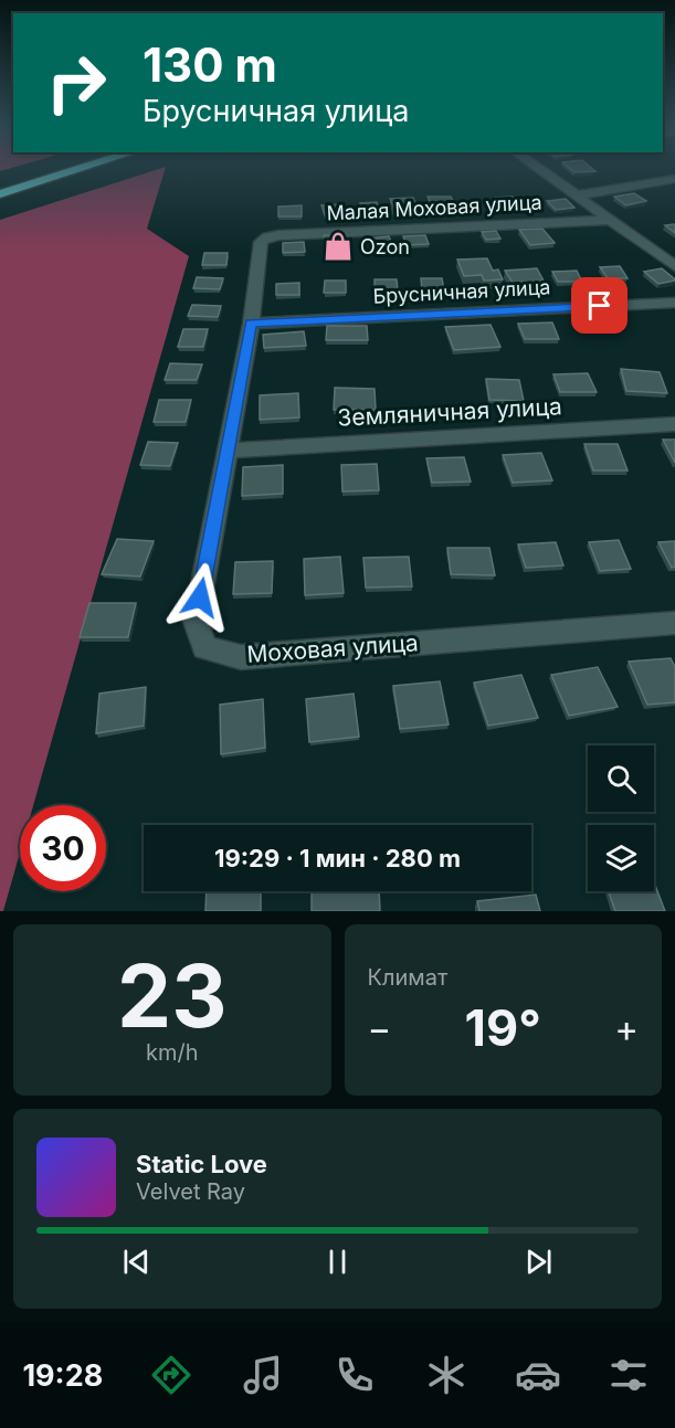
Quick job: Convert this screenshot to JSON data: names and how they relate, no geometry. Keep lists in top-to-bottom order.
{
  "streets": {
    "street": [
      "Малая Моховая улица",
      "Брусничная улица",
      "Земляничная улица",
      "Моховая улица"
    ]
  },
  "crossings": [
    ["Малая Моховая улица", "Моховая улица"],
    ["Брусничная улица", "Моховая улица"],
    ["Земляничная улица", "Моховая улица"]
  ],
  "places": {
    "shop": ["Ozon"]
  },
  "page": {
    "turn": ["130 m", "Брусничная улица"],
    "limit": "30",
    "trip": "19:29 · 1 мин · 280 m",
    "tile": [
      ["23", "km/h"],
      "Климат"
    ],
    "heat": ["−", "19°", "+"],
    "song": ["Static Love", "Velvet Ray"],
    "tabs": "19:28"
  }
}
